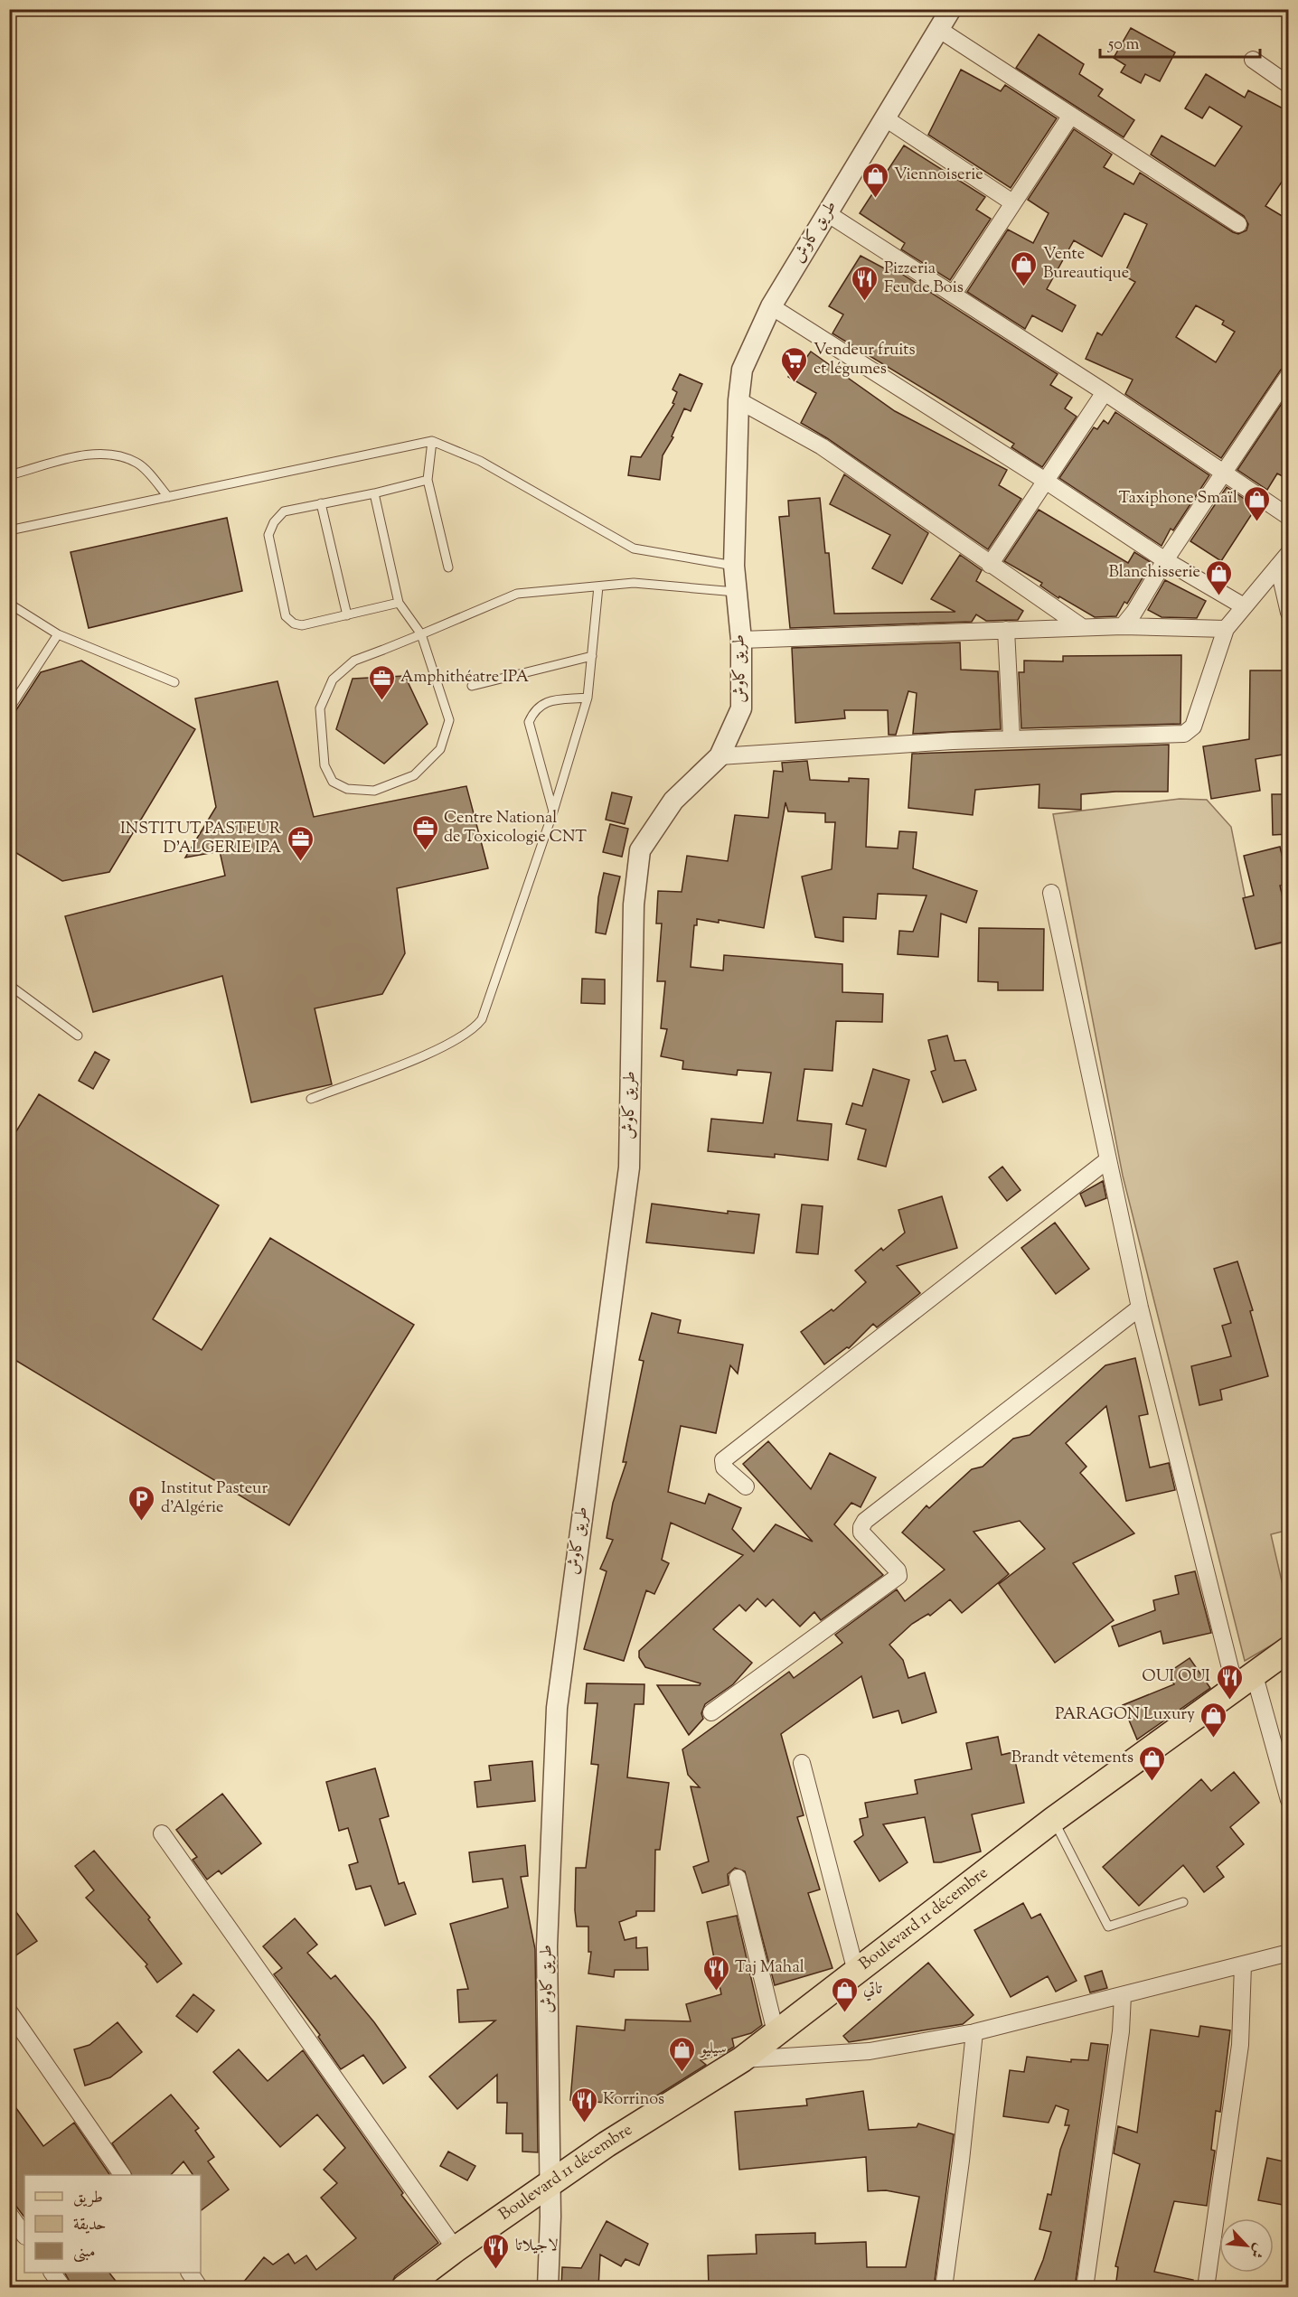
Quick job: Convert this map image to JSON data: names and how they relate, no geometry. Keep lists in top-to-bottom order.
{
  "streets": {
    "main road": ["Boulevard 11 décembre"],
    "street": ["طريق كاوش"]
  },
  "crossings": [
    ["طريق كاوش", "Boulevard 11 décembre"]
  ],
  "places": {
    "shop": [
      "Viennoiserie",
      "Vente Bureautique",
      "Taxiphone Smaïl",
      "Blanchisserie",
      "PARAGON Luxury",
      "Brandt vêtements",
      "تاتي",
      "سيليو"
    ],
    "restaurant": [
      "Pizzeria Feu de Bois",
      "OUI OUI",
      "Taj Mahal",
      "Korrinos",
      "لاجيلاتا"
    ],
    "supermarket": ["Vendeur fruits et légumes"],
    "office": ["Amphithéatre IPA", "Centre National de Toxicologie CNT", "INSTITUT PASTEUR D'ALGERIE IPA"],
    "parking": ["Institut Pasteur d'Algérie"]
  },
  "legend": ["طريق", "حديقة", "مبنى"],
  "scale_bar": "50 m",
  "north": "bottom right"
}
